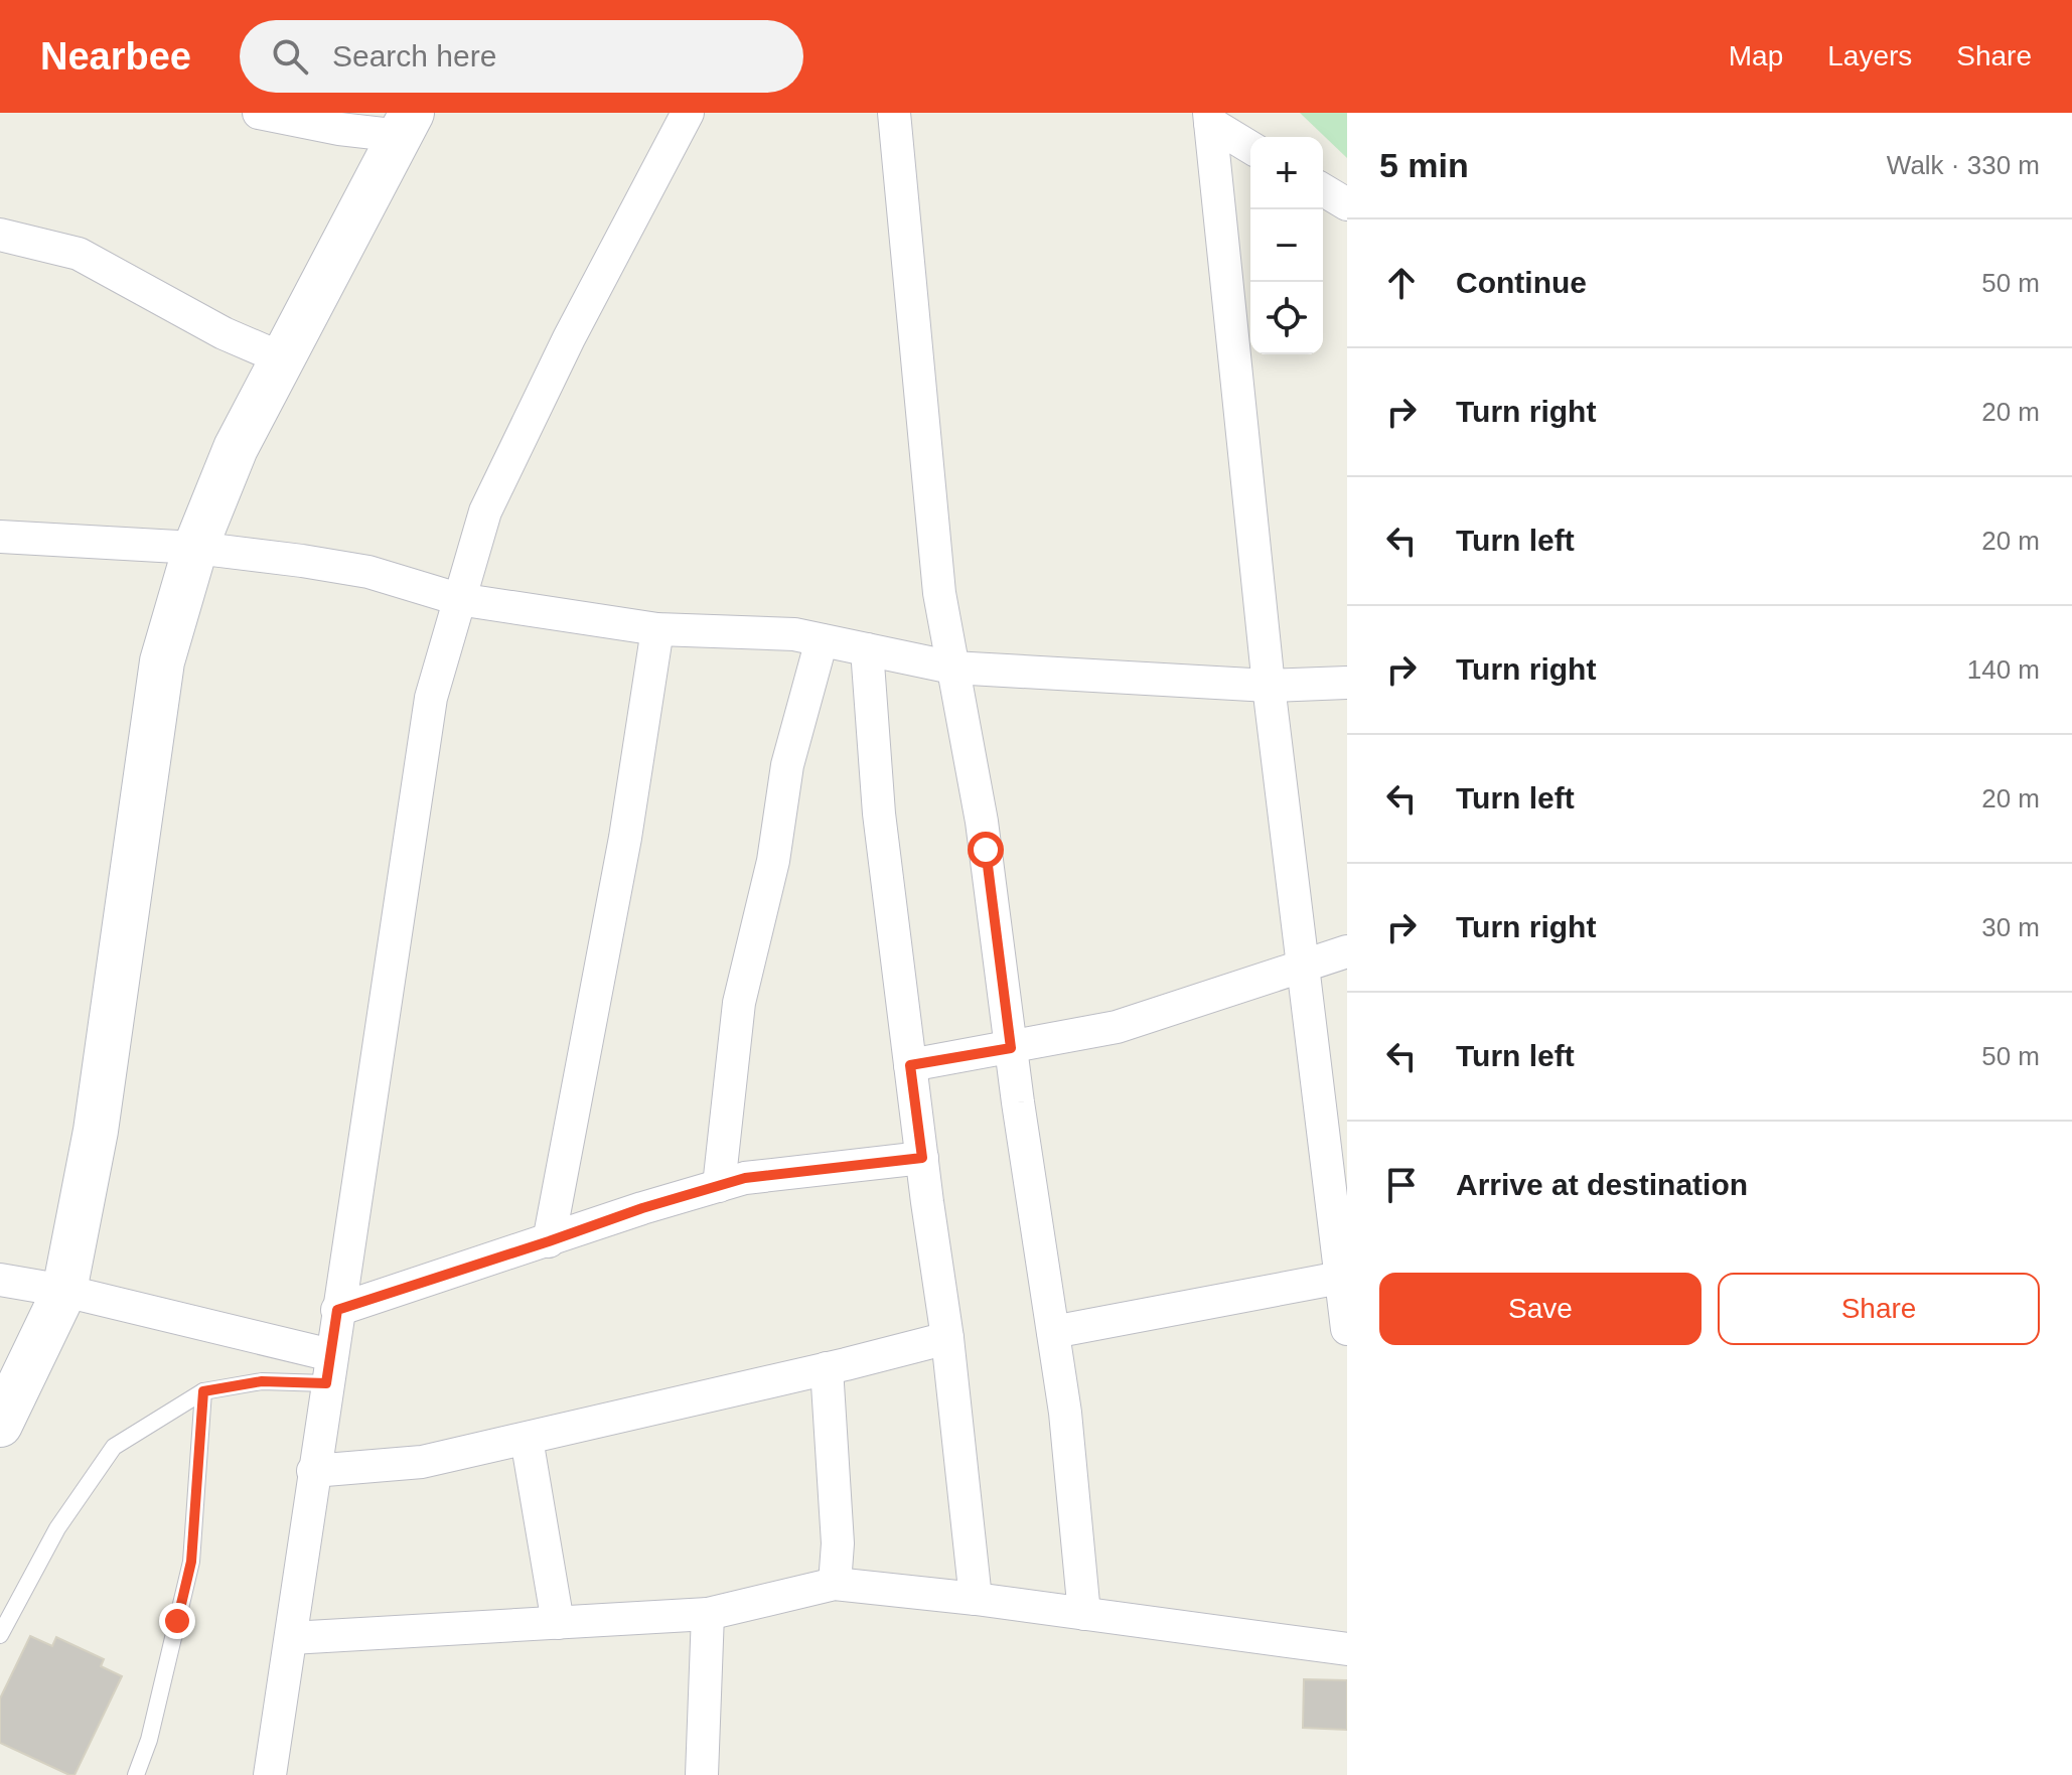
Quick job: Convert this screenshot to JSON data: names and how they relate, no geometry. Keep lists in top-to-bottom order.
{
  "page": {
    "header": "Nearbee",
    "search": "Search here",
    "nav": ["Map", "Layers", "Share"],
    "heading": ["5 min", "Walk · 330 m"],
    "map_buttons": ["+", "−"],
    "list": [
      ["Continue", "50 m"],
      ["Turn right", "20 m"],
      ["Turn left", "20 m"],
      ["Turn right", "140 m"],
      ["Turn left", "20 m"],
      ["Turn right", "30 m"],
      ["Turn left", "50 m"],
      "Arrive at destination"
    ],
    "buttons": ["Save", "Share"]
  }
}
